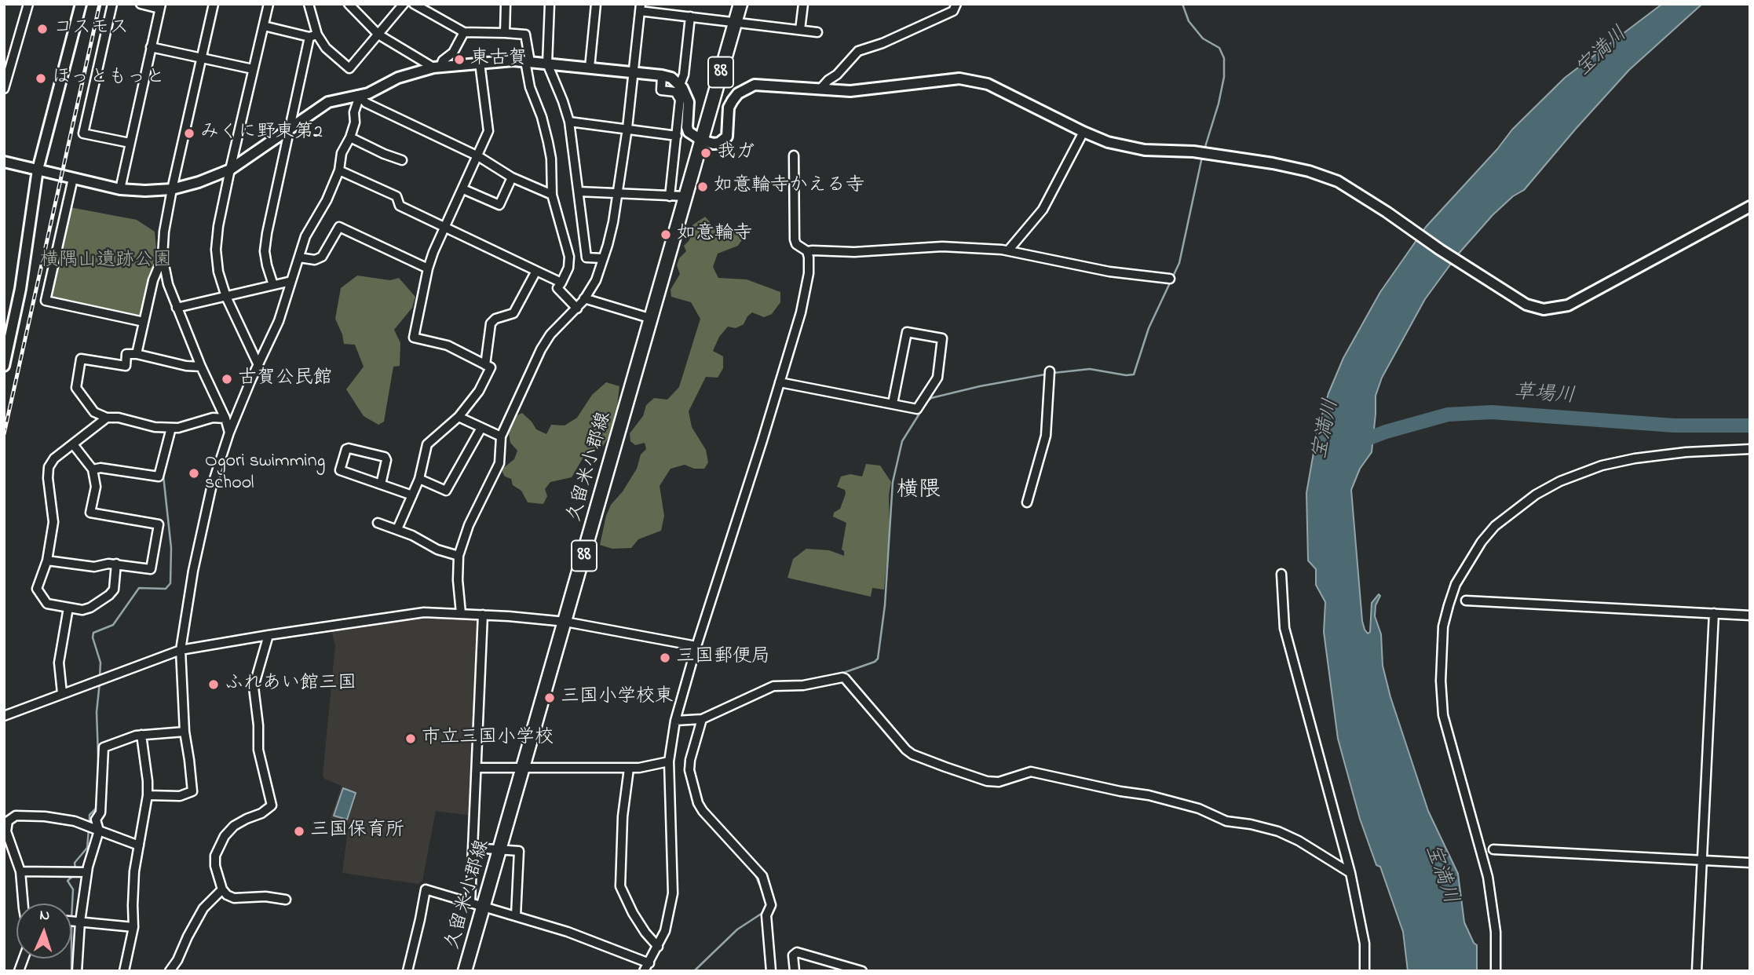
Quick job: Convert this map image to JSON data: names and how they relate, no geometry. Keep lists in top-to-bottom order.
{
  "streets": {
    "main road": ["88", "久留米小郡線"]
  },
  "districts": ["横隈"],
  "water": ["宝満川", "草場川"],
  "parks": ["横隅山遺跡公園"],
  "places": [
    "コスモス",
    "東古賀",
    "ほっともっと",
    "みくに野東第2",
    "我ガ",
    "如意輪寺かえる寺",
    "如意輪寺",
    "古賀公民館",
    "Ogori swimming school",
    "三国郵便局",
    "ふれあい館三国",
    "三国小学校東",
    "市立三国小学校",
    "三国保育所"
  ],
  "north": "top"
}
